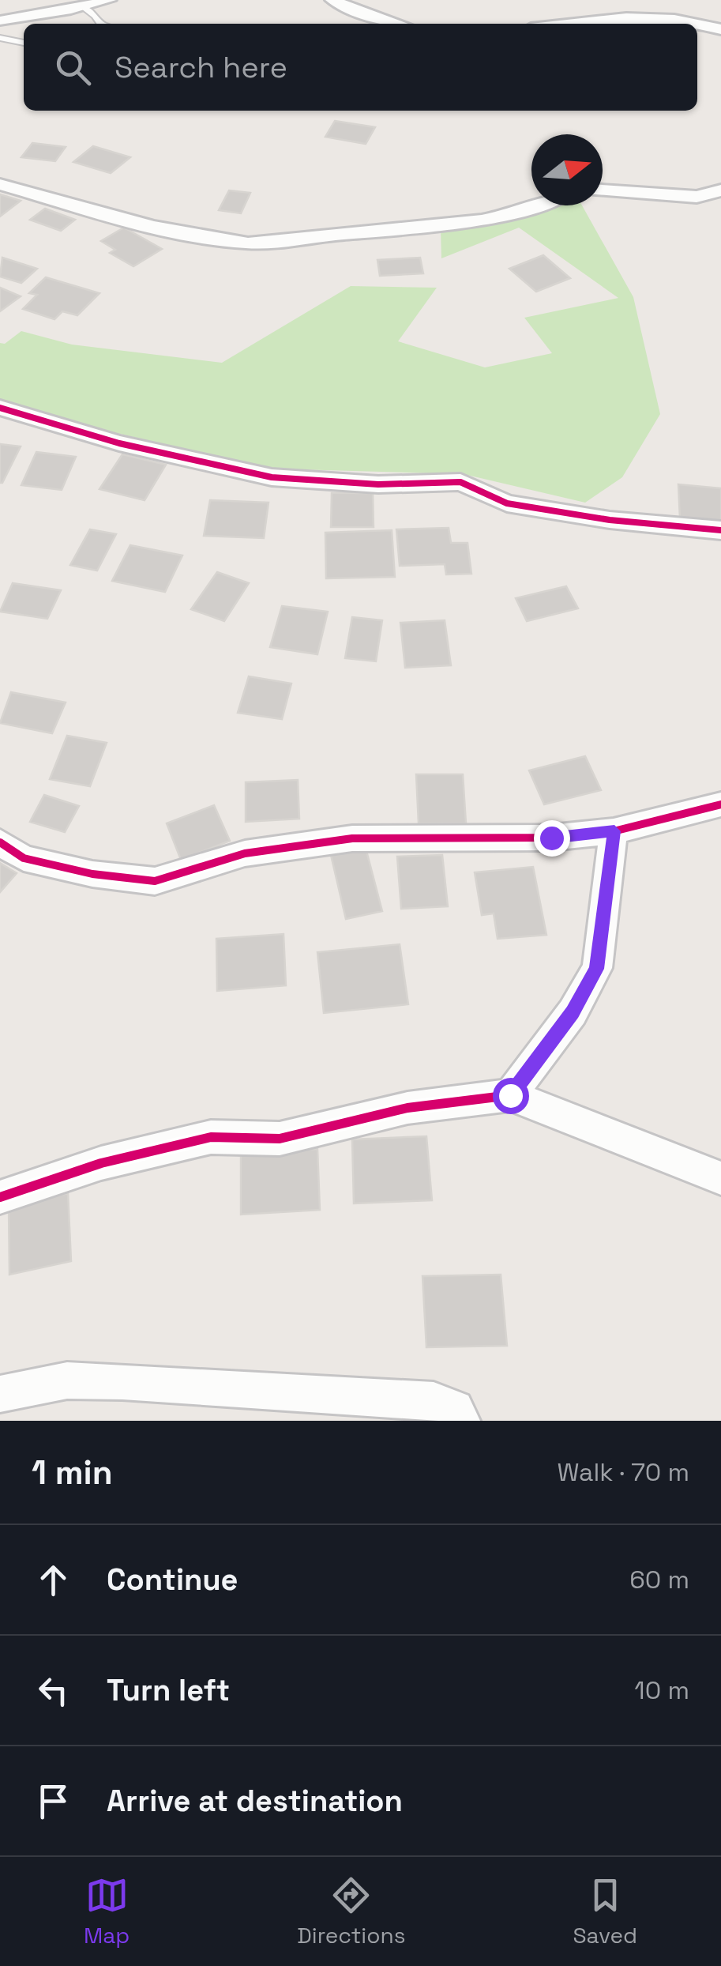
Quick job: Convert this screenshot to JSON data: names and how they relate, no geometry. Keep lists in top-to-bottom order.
{
  "north": "right",
  "page": {
    "search": "Search here",
    "heading": ["1 min", "Walk · 70 m"],
    "list": [
      ["Continue", "60 m"],
      ["Turn left", "10 m"],
      "Arrive at destination"
    ],
    "nav": ["Map", "Directions", "Saved"]
  }
}
